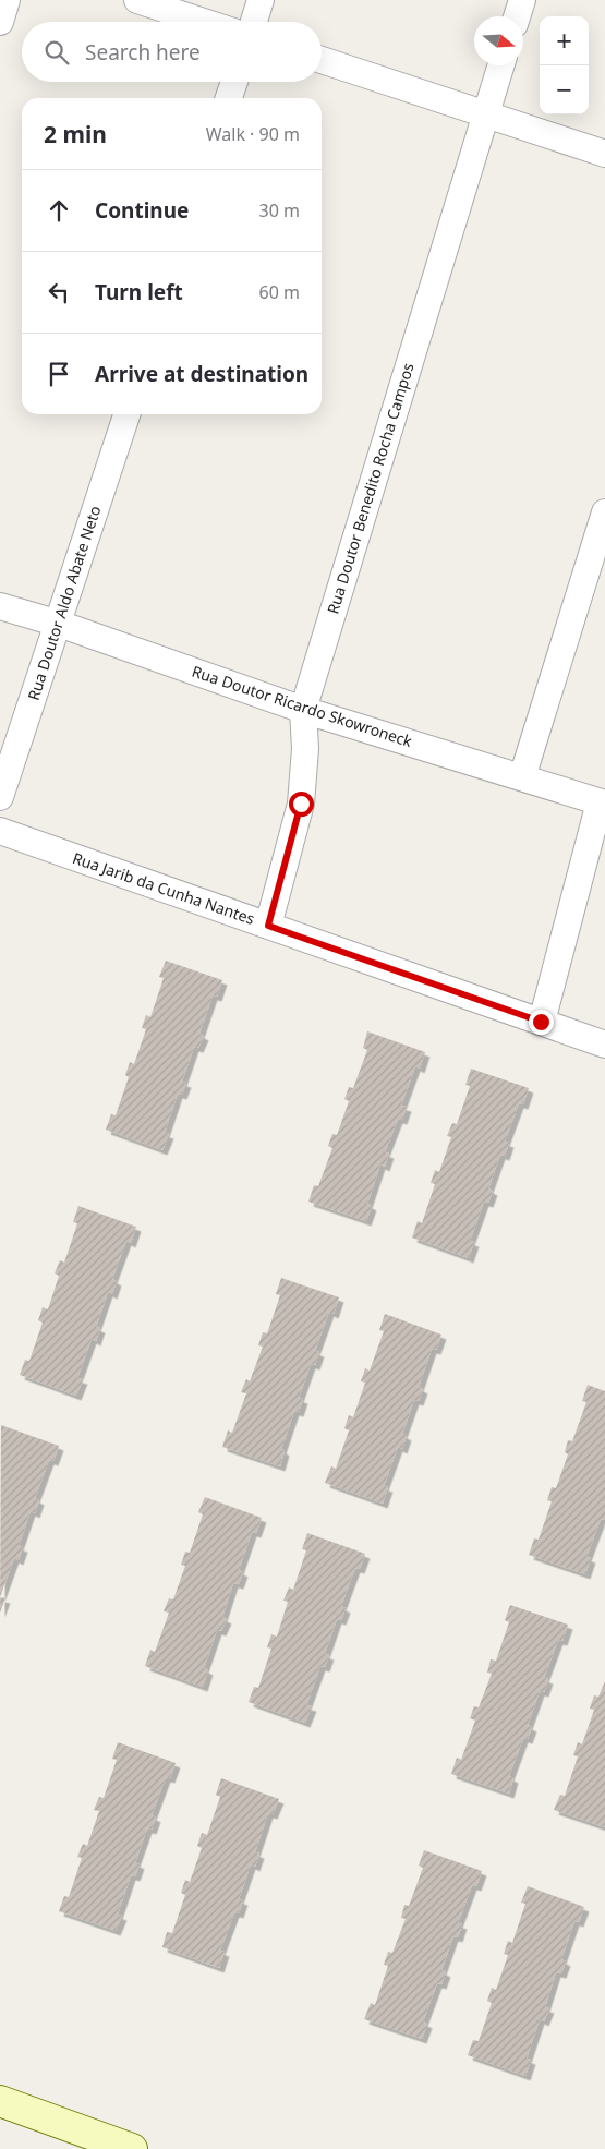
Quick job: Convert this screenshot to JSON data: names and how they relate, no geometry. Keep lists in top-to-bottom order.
{
  "streets": {
    "street": [
      "Rua Doutor Benedito Rocha Campos",
      "Rua Doutor Aldo Abate Neto",
      "Rua Doutor Ricardo Skowroneck",
      "Rua Jarib da Cunha Nantes"
    ]
  },
  "crossings": [
    ["Rua Doutor Benedito Rocha Campos", "Rua Doutor Ricardo Skowroneck"],
    ["Rua Doutor Benedito Rocha Campos", "Rua Jarib da Cunha Nantes"],
    ["Rua Doutor Aldo Abate Neto", "Rua Doutor Ricardo Skowroneck"]
  ],
  "north": "right",
  "page": {
    "map_buttons": ["+", "−"],
    "search": "Search here",
    "heading": ["2 min", "Walk · 90 m"],
    "list": [
      ["Continue", "30 m"],
      ["Turn left", "60 m"],
      "Arrive at destination"
    ]
  }
}
